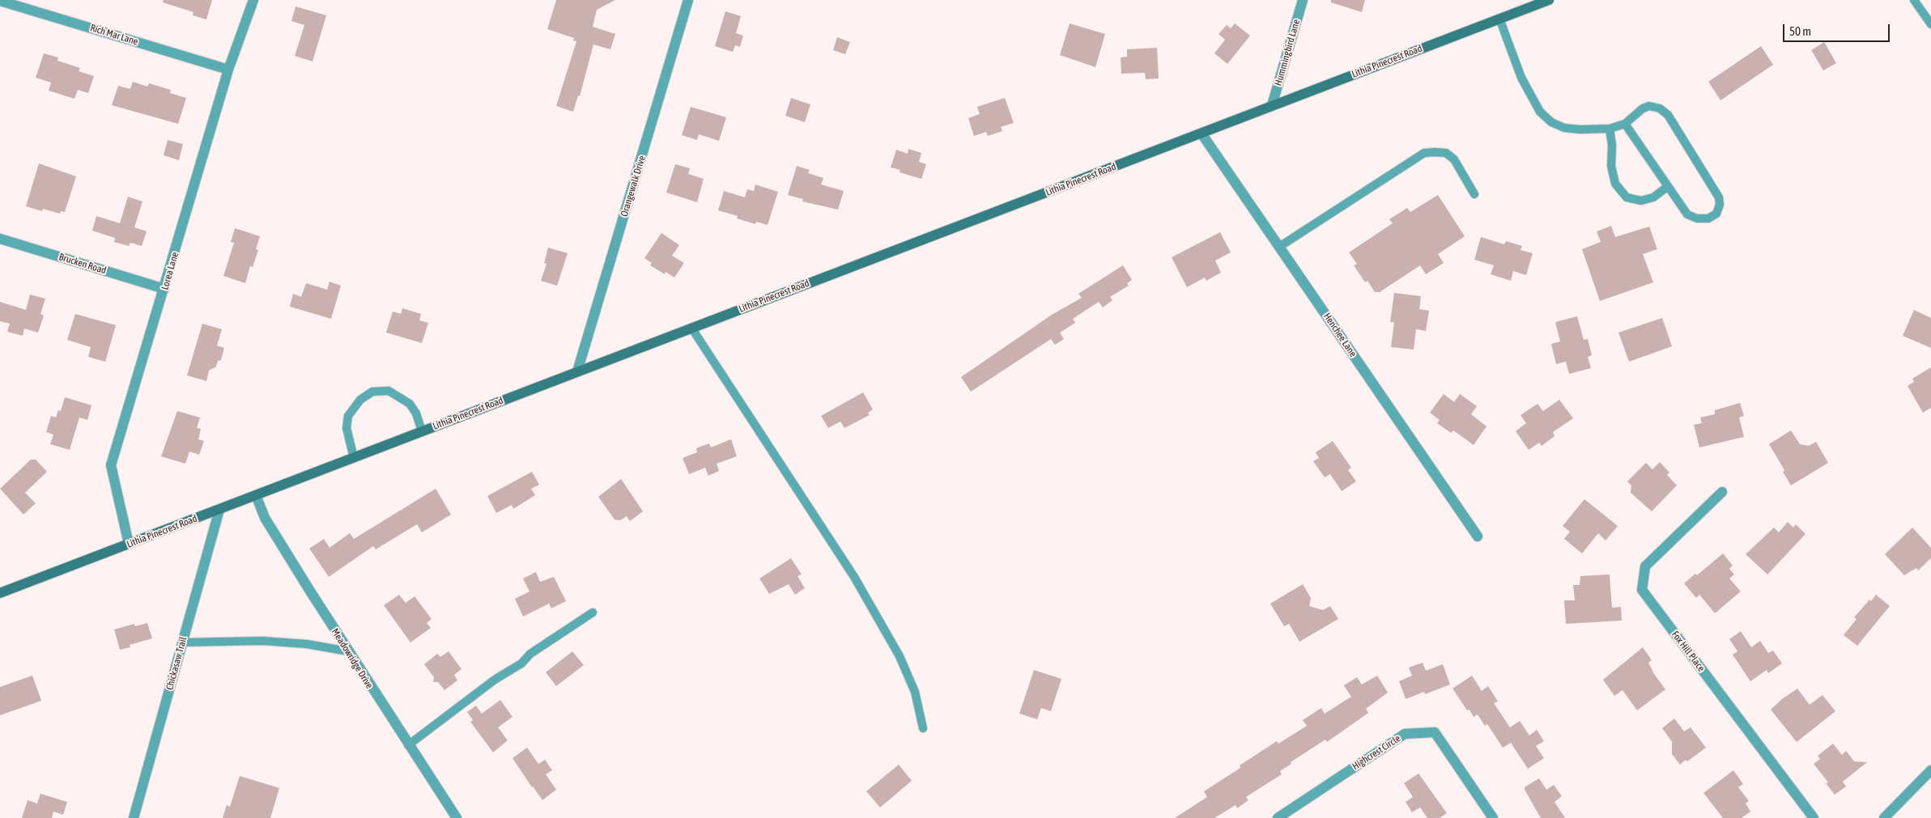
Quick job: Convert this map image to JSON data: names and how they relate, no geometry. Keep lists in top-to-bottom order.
{
  "streets": {
    "main road": ["Lithia Pinecrest Road"],
    "street": [
      "Rich Mar Lane",
      "Hummingbird Lane",
      "Orangewalk Drive",
      "Brucken Road",
      "Lorea Lane",
      "Henchee Lane",
      "Fox Hill Place",
      "Meadowridge Drive",
      "Chickasaw Trail",
      "Highcrest Circle"
    ]
  },
  "crossings": [
    ["Rich Mar Lane", "Lorea Lane"],
    ["Hummingbird Lane", "Lithia Pinecrest Road"],
    ["Lithia Pinecrest Road", "Orangewalk Drive"],
    ["Lithia Pinecrest Road", "Lorea Lane"],
    ["Lithia Pinecrest Road", "Henchee Lane"],
    ["Lithia Pinecrest Road", "Meadowridge Drive"],
    ["Lithia Pinecrest Road", "Chickasaw Trail"],
    ["Brucken Road", "Lorea Lane"]
  ],
  "scale_bar": "50 m"
}
